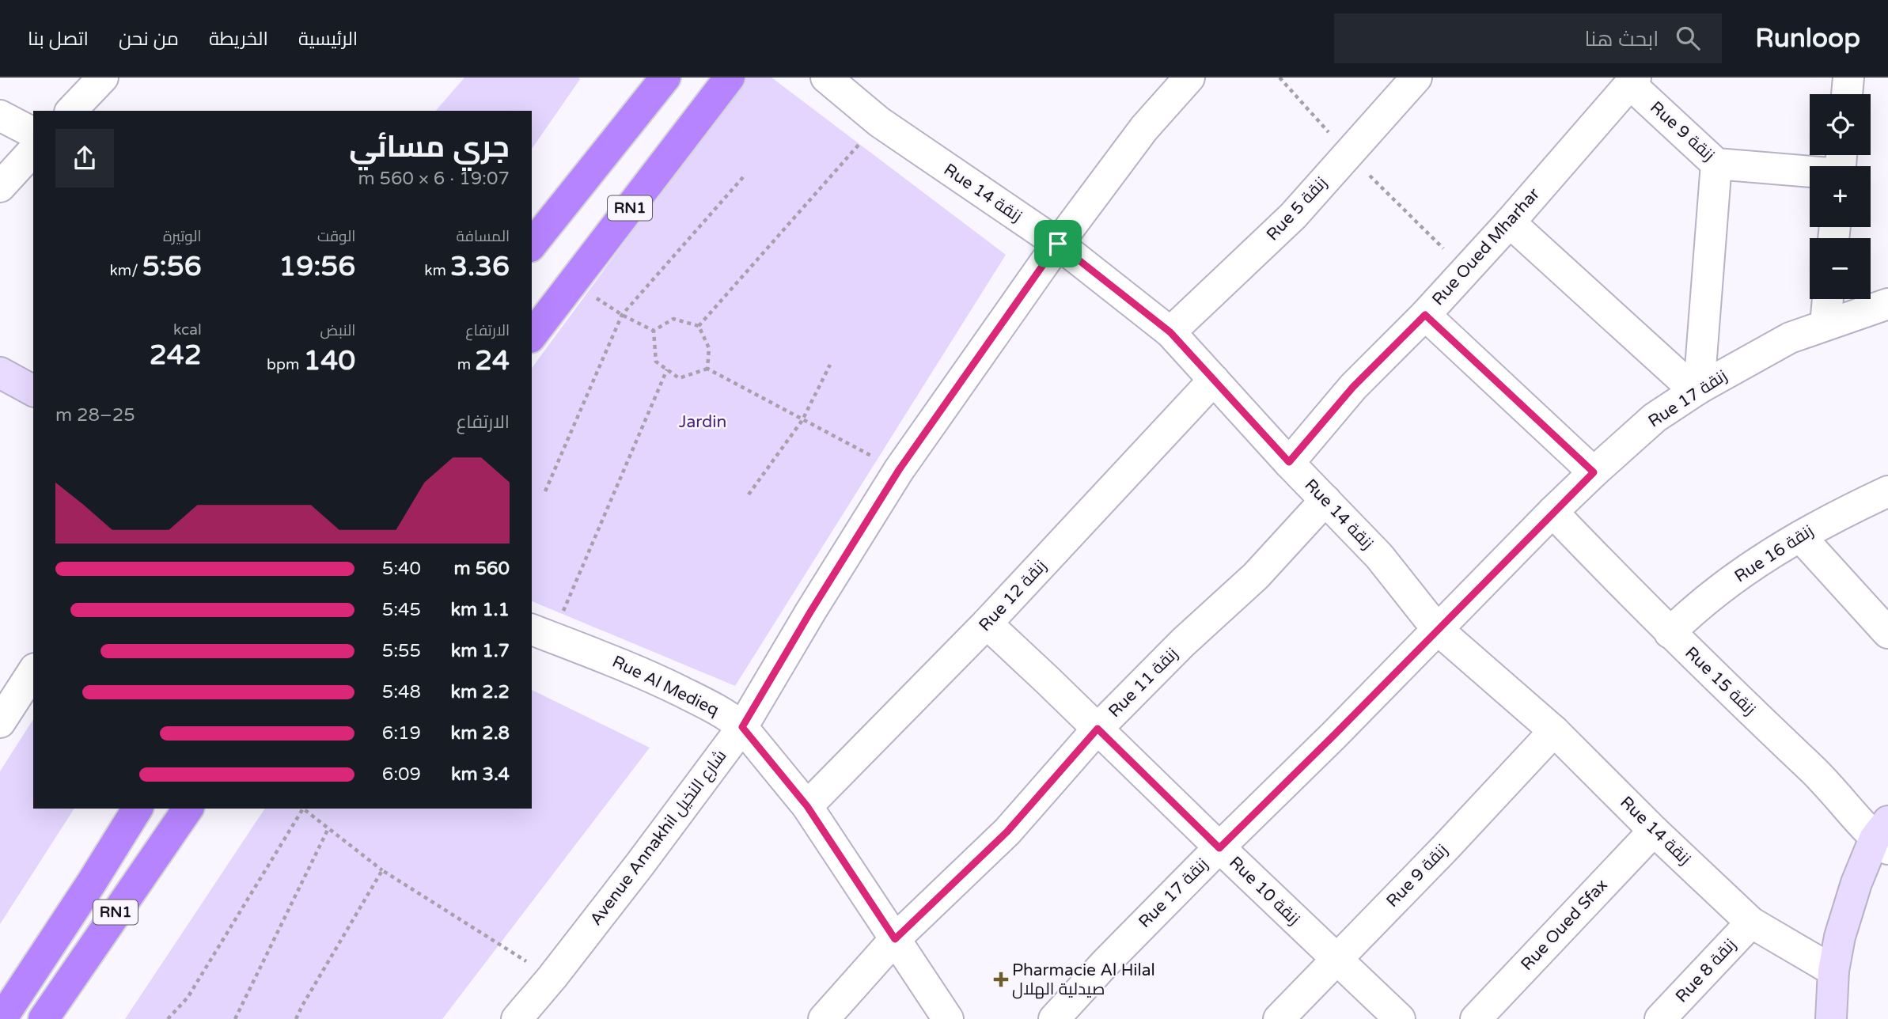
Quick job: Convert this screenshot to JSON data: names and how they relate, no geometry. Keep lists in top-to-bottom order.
{
  "streets": {
    "highway": ["RN1"],
    "street": [
      "Rue 9 زنقة",
      "Rue 14 زنقة",
      "Rue 5 زنقة",
      "Rue Oued Mharhar",
      "Rue 17 زنقة",
      "Rue 16 زنقة",
      "Rue 12 زنقة",
      "Rue 15 زنقة",
      "Rue 11 زنقة",
      "Rue Al Medieq",
      "Avenue Annakhil شارع النخيل",
      "Rue 10 زنقة",
      "Rue Oued Sfax",
      "Rue 8 زنقة"
    ]
  },
  "crossings": [
    ["Rue 9 زنقة", "Rue 14 زنقة"],
    ["Rue 9 زنقة", "Rue Oued Mharhar"],
    ["Rue 9 زنقة", "Rue 10 زنقة"],
    ["Rue 14 زنقة", "Rue 5 زنقة"],
    ["Rue 14 زنقة", "Rue Oued Mharhar"],
    ["Rue 14 زنقة", "Rue 17 زنقة"],
    ["Rue 14 زنقة", "Rue 12 زنقة"],
    ["Rue 14 زنقة", "Rue 11 زنقة"],
    ["Rue 14 زنقة", "Avenue Annakhil شارع النخيل"],
    ["Rue 14 زنقة", "Rue Oued Sfax"],
    ["Rue 14 زنقة", "Rue 8 زنقة"],
    ["Rue 17 زنقة", "Rue 15 زنقة"],
    ["Rue 17 زنقة", "Rue 10 زنقة"],
    ["Rue 16 زنقة", "Rue 15 زنقة"],
    ["Rue 12 زنقة", "Rue Al Medieq"],
    ["Rue 12 زنقة", "Rue 10 زنقة"],
    ["Rue 11 زنقة", "Rue Al Medieq"],
    ["Rue 11 زنقة", "Rue 10 زنقة"],
    ["Rue Al Medieq", "Avenue Annakhil شارع النخيل"]
  ],
  "parks": ["Jardin"],
  "places": {
    "health": ["Pharmacie Al Hilal صيدلية الهلال"]
  },
  "page": {
    "header": "Runloop",
    "search": "ابحث هنا",
    "nav": [
      "الرئيسية",
      "الخريطة",
      "من نحن",
      "اتصل بنا"
    ],
    "map_buttons": ["+", "−"],
    "heading": ["جري مسائي", "19:07 · 6 × 560 m"],
    "stats": [
      ["المسافة", "3.36 km"],
      ["الوقت", "19:56"],
      ["الوتيرة", "5:56 /km"],
      ["الارتفاع", "24 m"],
      ["النبض", "140 bpm"],
      ["kcal", "242"]
    ],
    "chart": ["الارتفاع", "25–28 m"],
    "list": [
      {
        "name": "560 m",
        "note": "5:40"
      },
      {
        "name": "1.1 km",
        "note": "5:45"
      },
      {
        "name": "1.7 km",
        "note": "5:55"
      },
      {
        "name": "2.2 km",
        "note": "5:48"
      },
      {
        "name": "2.8 km",
        "note": "6:19"
      },
      {
        "name": "3.4 km",
        "note": "6:09"
      }
    ]
  }
}
